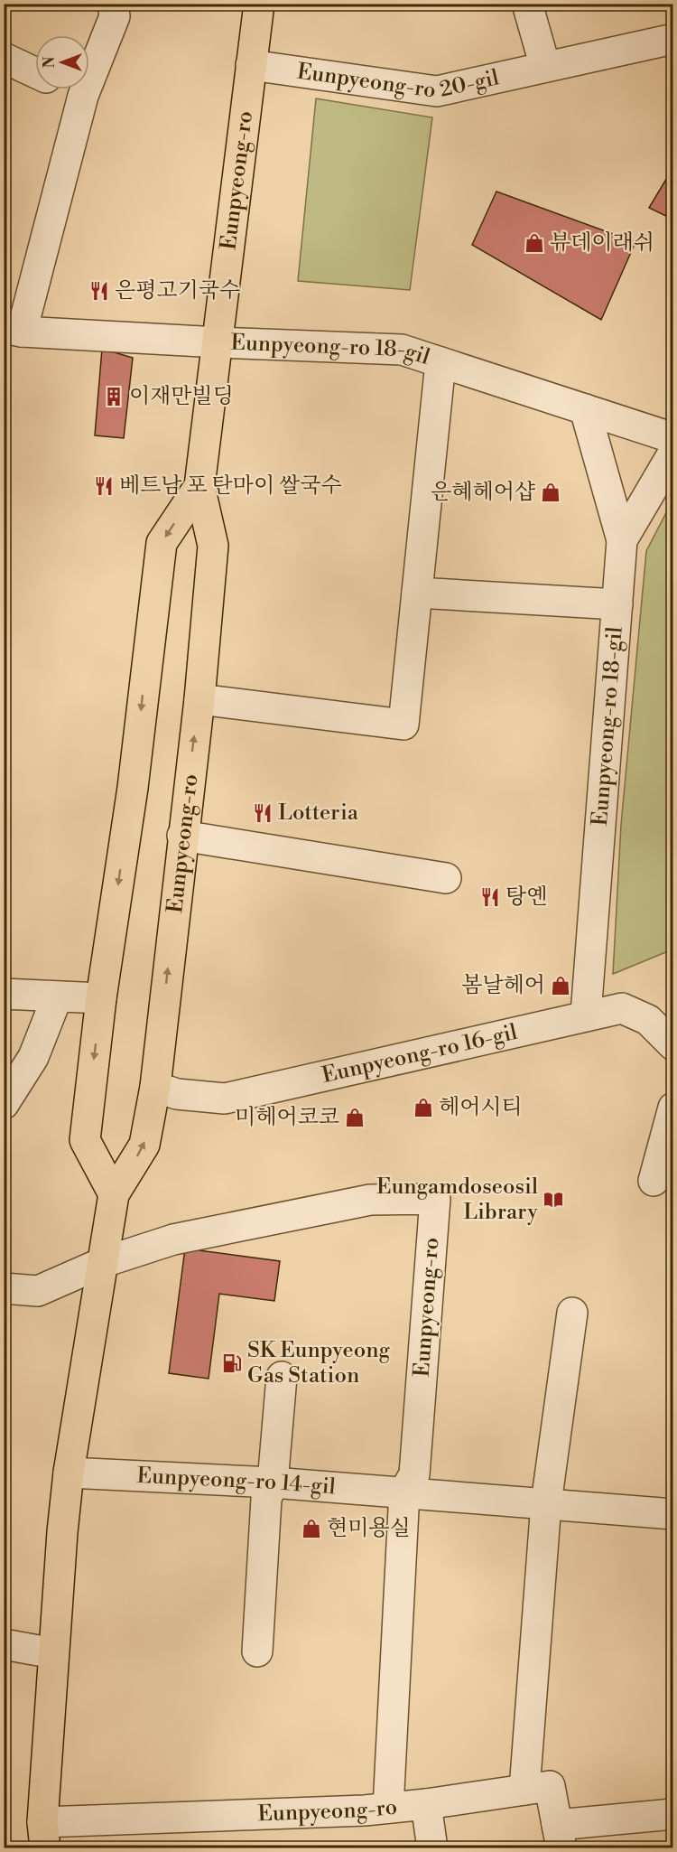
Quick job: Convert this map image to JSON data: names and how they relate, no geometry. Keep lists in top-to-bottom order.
{
  "streets": {
    "main road": ["Eunpyeong-ro"],
    "street": [
      "Eunpyeong-ro 20-gil",
      "Eunpyeong-ro 18-gil",
      "Eunpyeong-ro 16-gil",
      "Eunpyeong-ro 14-gil"
    ]
  },
  "crossings": [
    ["Eunpyeong-ro 20-gil", "Eunpyeong-ro"],
    ["Eunpyeong-ro", "Eunpyeong-ro 18-gil"],
    ["Eunpyeong-ro", "Eunpyeong-ro 16-gil"],
    ["Eunpyeong-ro", "Eunpyeong-ro 14-gil"],
    ["Eunpyeong-ro 18-gil", "Eunpyeong-ro 16-gil"]
  ],
  "places": {
    "shop": [
      "뷰데이래쉬",
      "은혜헤어샵",
      "봄날헤어",
      "헤어시티",
      "미헤어코코",
      "현미용실"
    ],
    "restaurant": [
      "은평고기국수",
      "베트남 포 탄마이 쌀국수",
      "Lotteria",
      "탕옌"
    ],
    "building": ["이재만빌딩"],
    "library": ["Eungamdoseosil Library"],
    "fuel station": ["SK Eunpyeong Gas Station"]
  },
  "north": "left"
}
